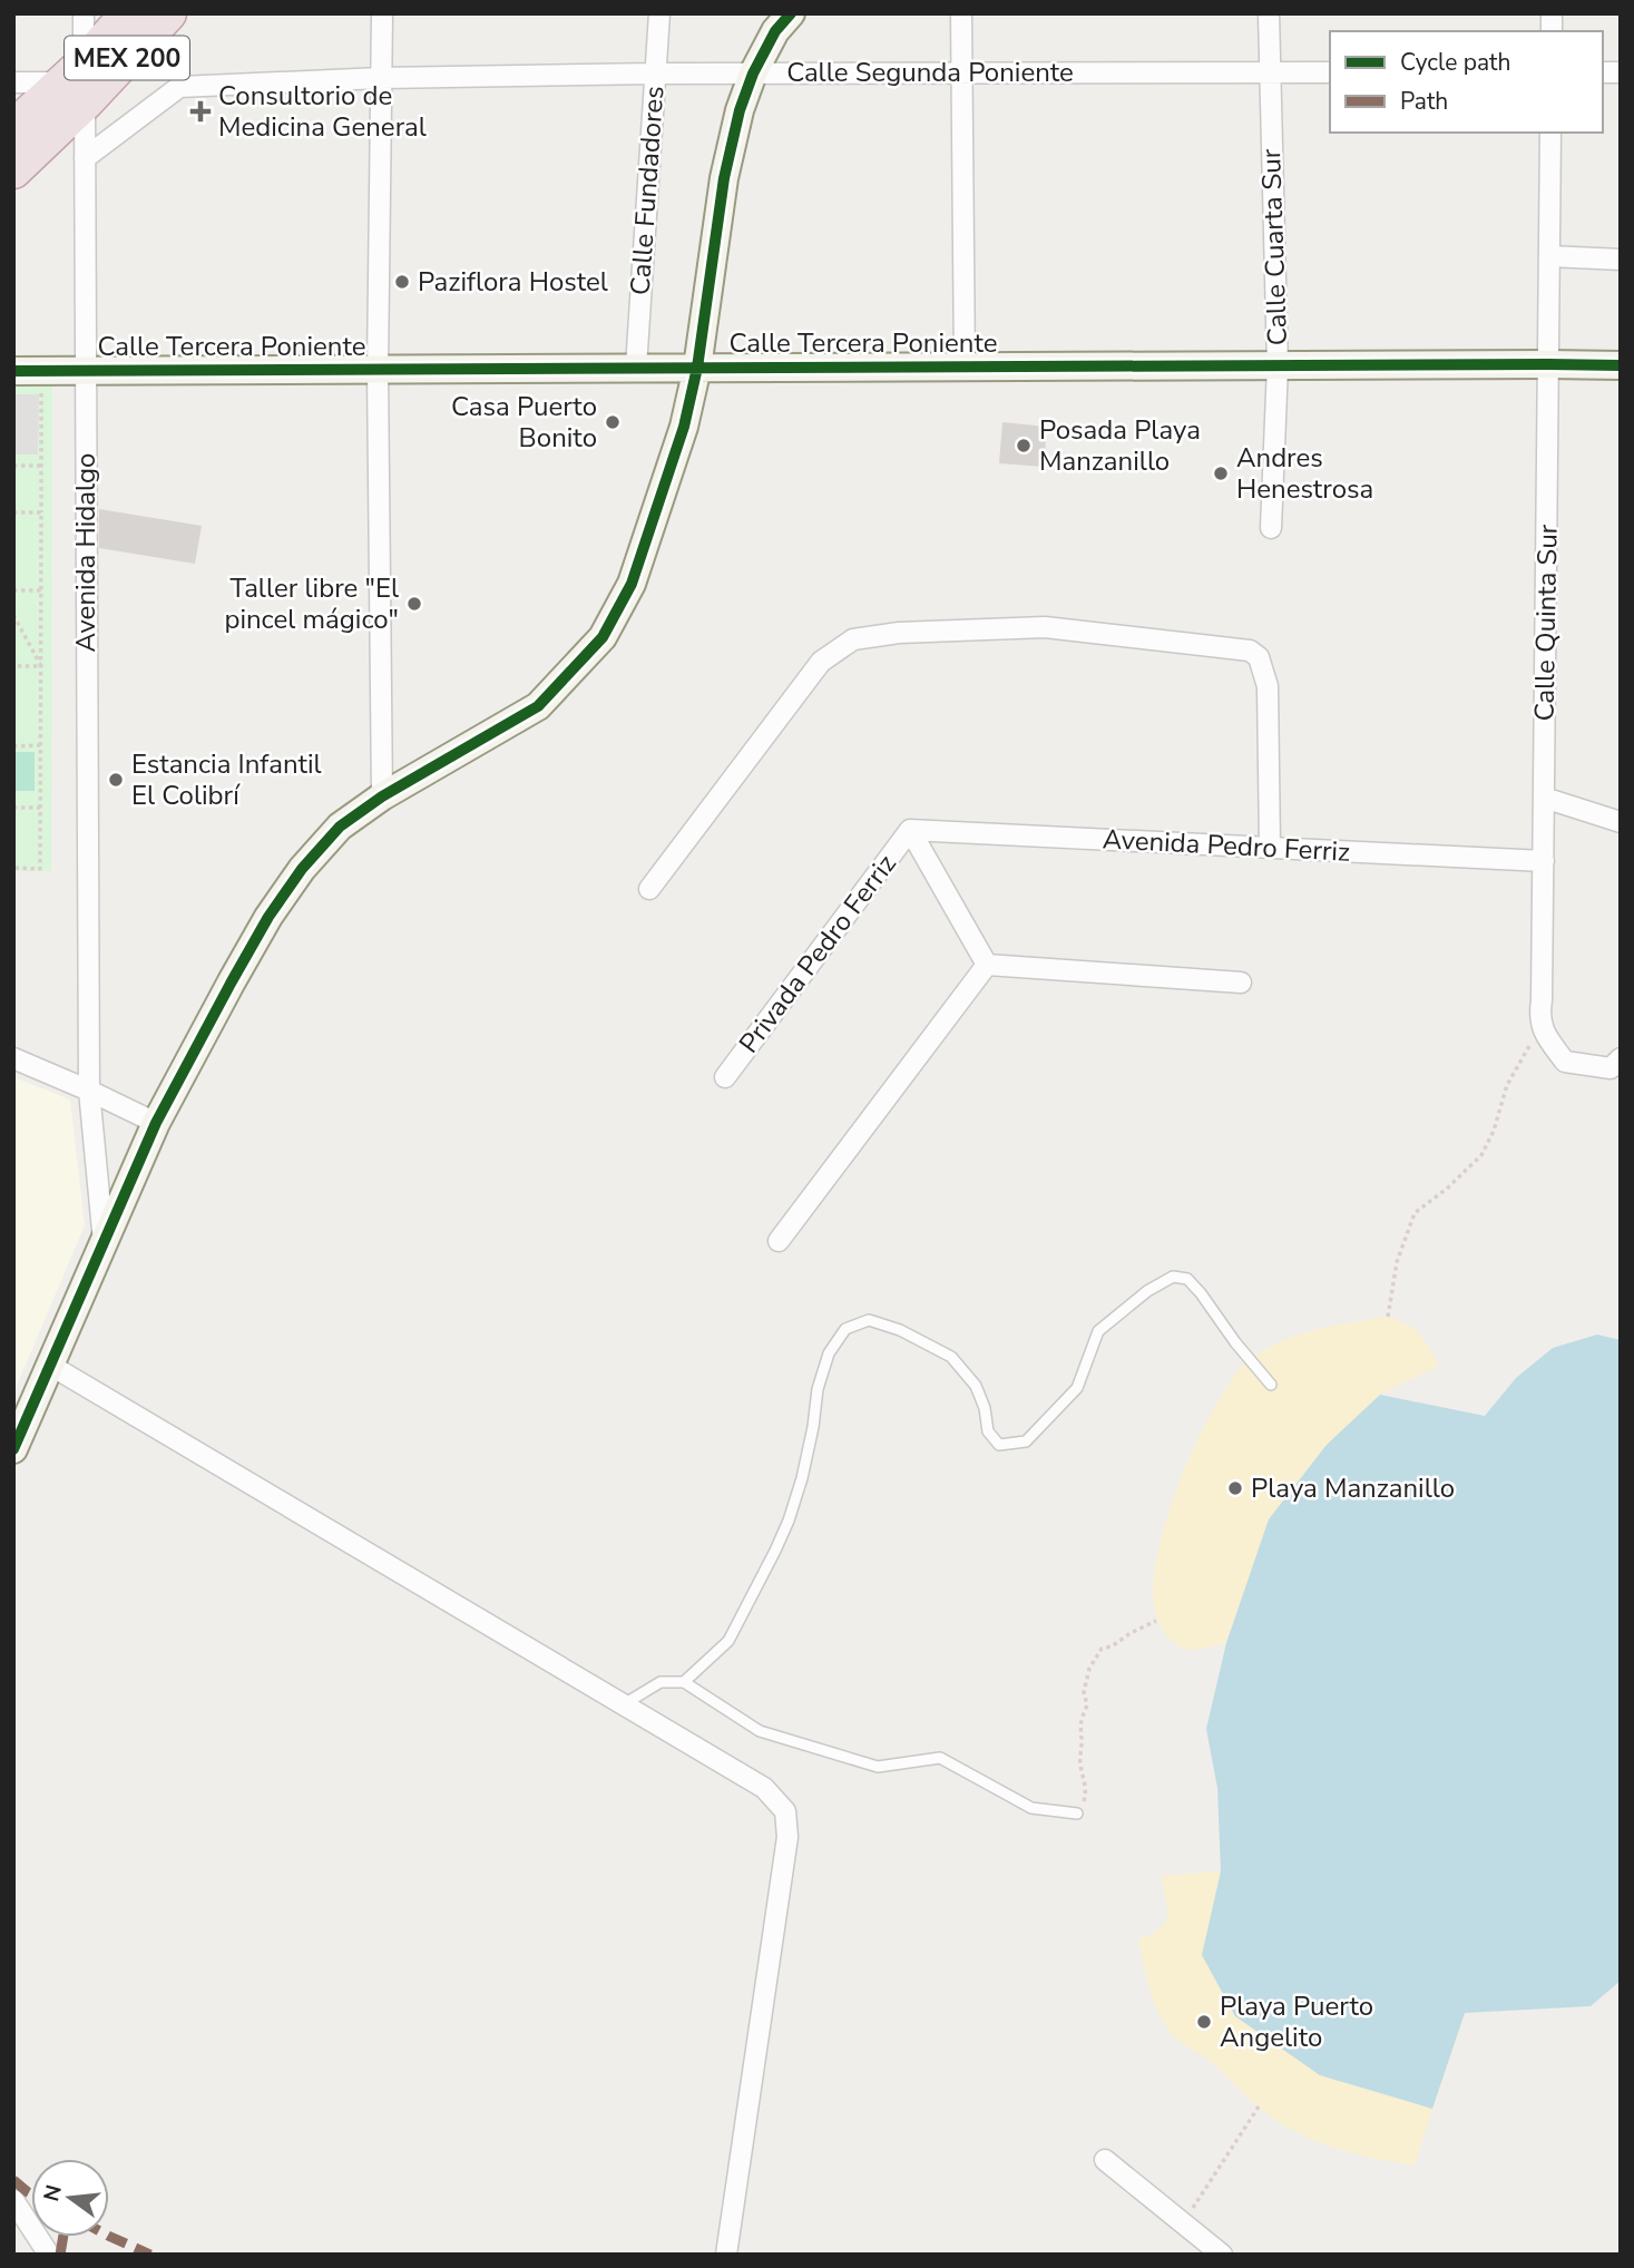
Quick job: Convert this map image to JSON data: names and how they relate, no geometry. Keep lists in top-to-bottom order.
{
  "streets": {
    "highway": ["MEX 200"],
    "street": [
      "Calle Segunda Poniente",
      "Calle Fundadores",
      "Calle Cuarta Sur",
      "Calle Tercera Poniente",
      "Avenida Hidalgo",
      "Calle Quinta Sur",
      "Avenida Pedro Ferriz",
      "Privada Pedro Ferriz"
    ]
  },
  "crossings": [
    ["MEX 200", "Avenida Hidalgo"],
    ["Calle Segunda Poniente", "Calle Fundadores"],
    ["Calle Segunda Poniente", "Calle Cuarta Sur"],
    ["Calle Segunda Poniente", "Avenida Hidalgo"],
    ["Calle Fundadores", "Calle Tercera Poniente"],
    ["Calle Cuarta Sur", "Calle Tercera Poniente"],
    ["Calle Tercera Poniente", "Avenida Hidalgo"],
    ["Calle Tercera Poniente", "Calle Quinta Sur"],
    ["Calle Quinta Sur", "Avenida Pedro Ferriz"],
    ["Avenida Pedro Ferriz", "Privada Pedro Ferriz"]
  ],
  "places": {
    "health": ["Consultorio de Medicina General"],
    "other": [
      "Paziflora Hostel",
      "Casa Puerto Bonito",
      "Posada Playa Manzanillo",
      "Andres Henestrosa",
      "Taller libre \"El pincel mágico\"",
      "Estancia Infantil El Colibrí",
      "Playa Manzanillo",
      "Playa Puerto Angelito"
    ]
  },
  "legend": ["Cycle path", "Path"],
  "north": "left"
}
